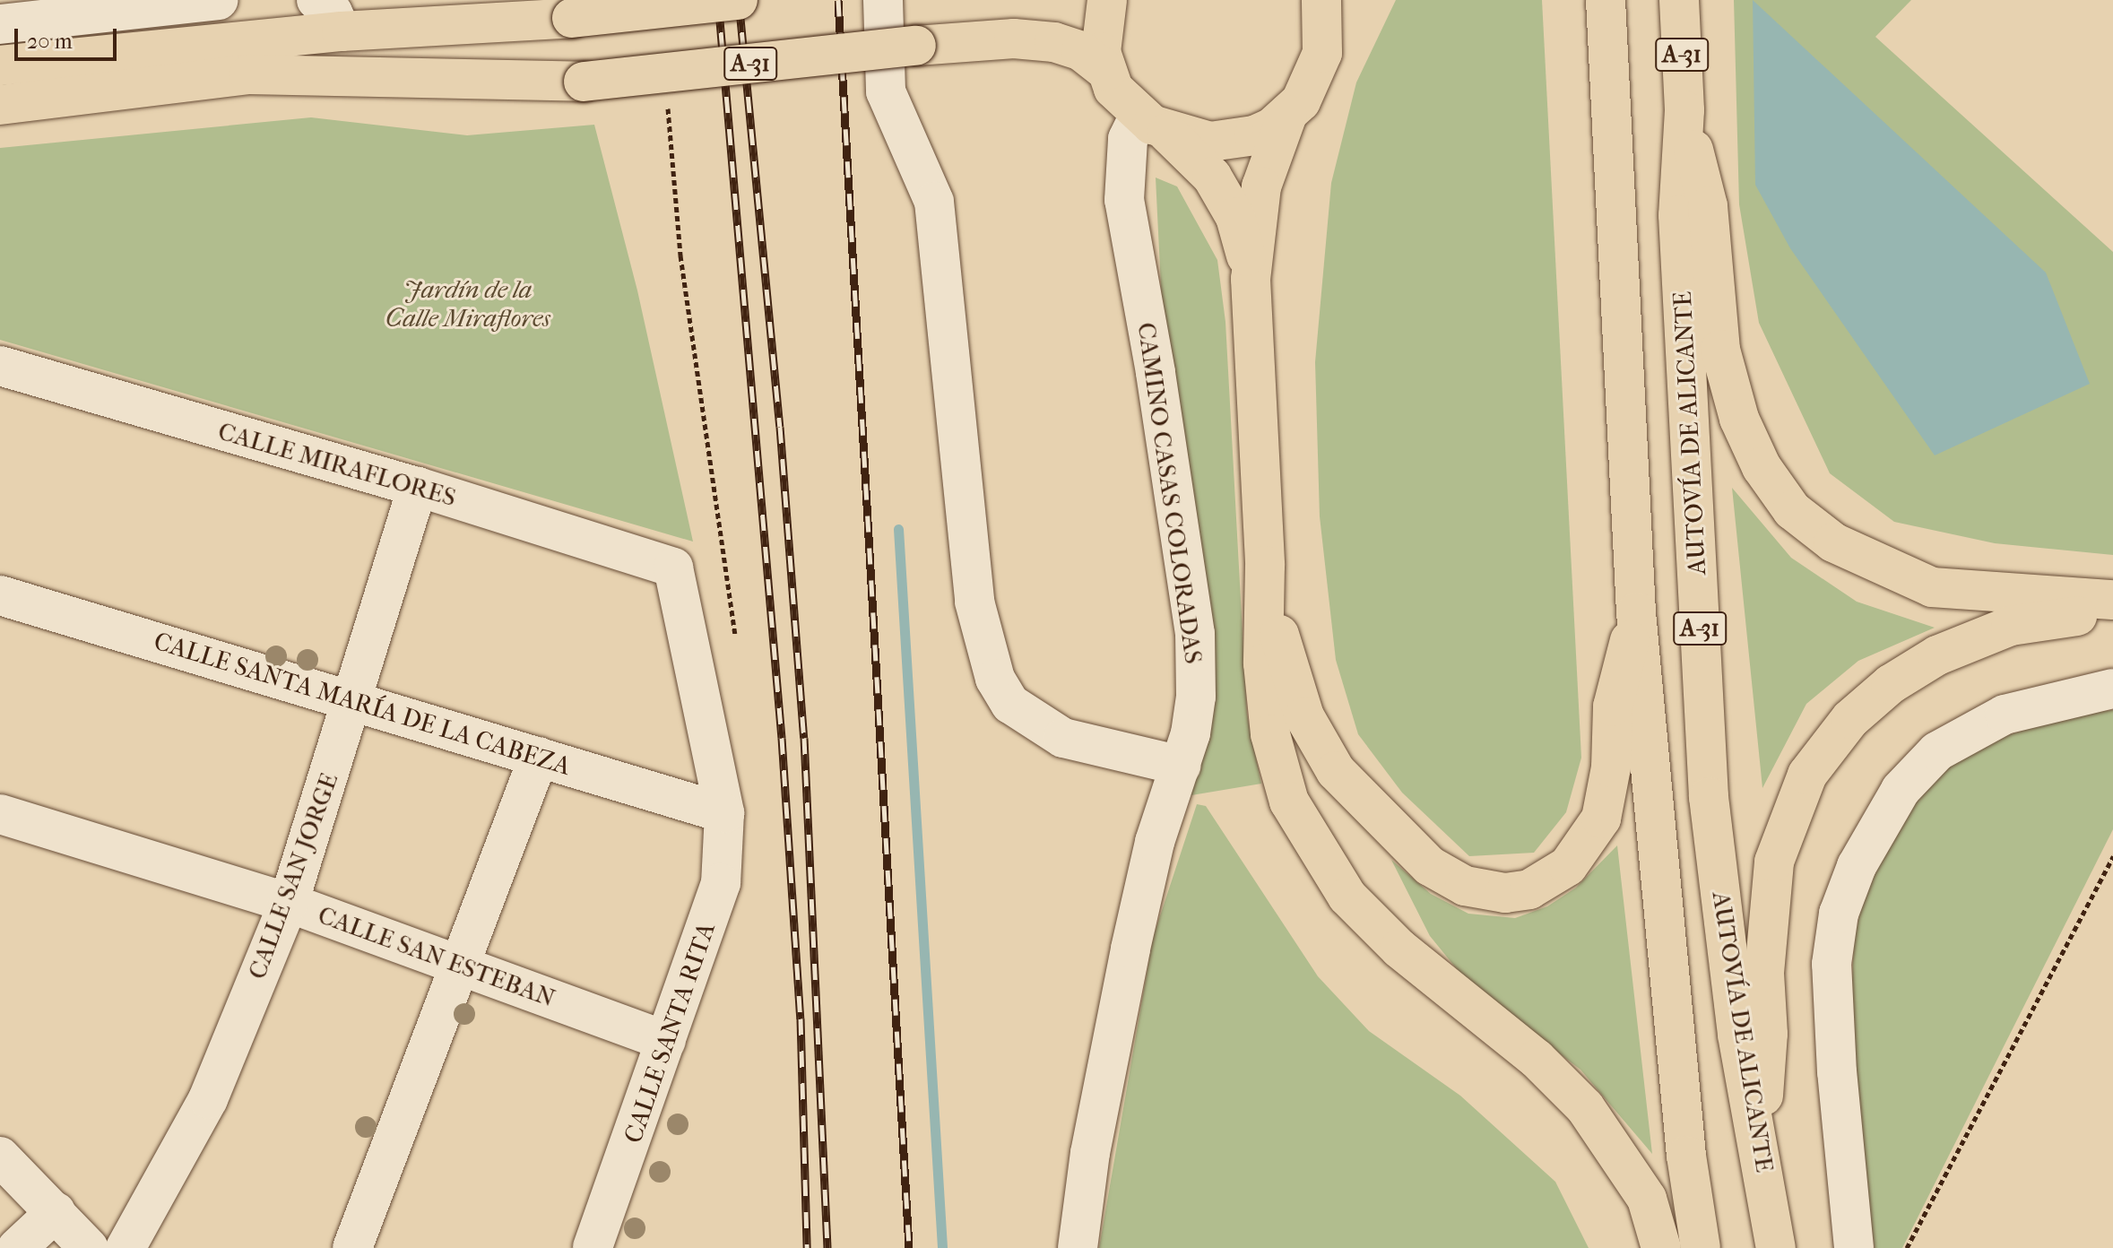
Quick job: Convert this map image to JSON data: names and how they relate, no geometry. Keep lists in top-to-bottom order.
{
  "streets": {
    "main road": ["A-31", "AUTOVÍA DE ALICANTE"],
    "street": [
      "CALLE MIRAFLORES",
      "CAMINO CASAS COLORADAS",
      "CALLE SANTA MARÍA DE LA CABEZA",
      "CALLE SAN JORGE",
      "CALLE SAN ESTEBAN",
      "CALLE SANTA RITA"
    ]
  },
  "crossings": [
    ["A-31", "CAMINO CASAS COLORADAS"],
    ["CALLE MIRAFLORES", "CALLE SAN JORGE"],
    ["CALLE MIRAFLORES", "CALLE SANTA RITA"],
    ["CALLE SANTA MARÍA DE LA CABEZA", "CALLE SAN JORGE"],
    ["CALLE SANTA MARÍA DE LA CABEZA", "CALLE SANTA RITA"],
    ["CALLE SAN JORGE", "CALLE SAN ESTEBAN"],
    ["CALLE SAN ESTEBAN", "CALLE SANTA RITA"]
  ],
  "parks": ["Jardín de la Calle Miraflores"],
  "scale_bar": "20 m"
}
